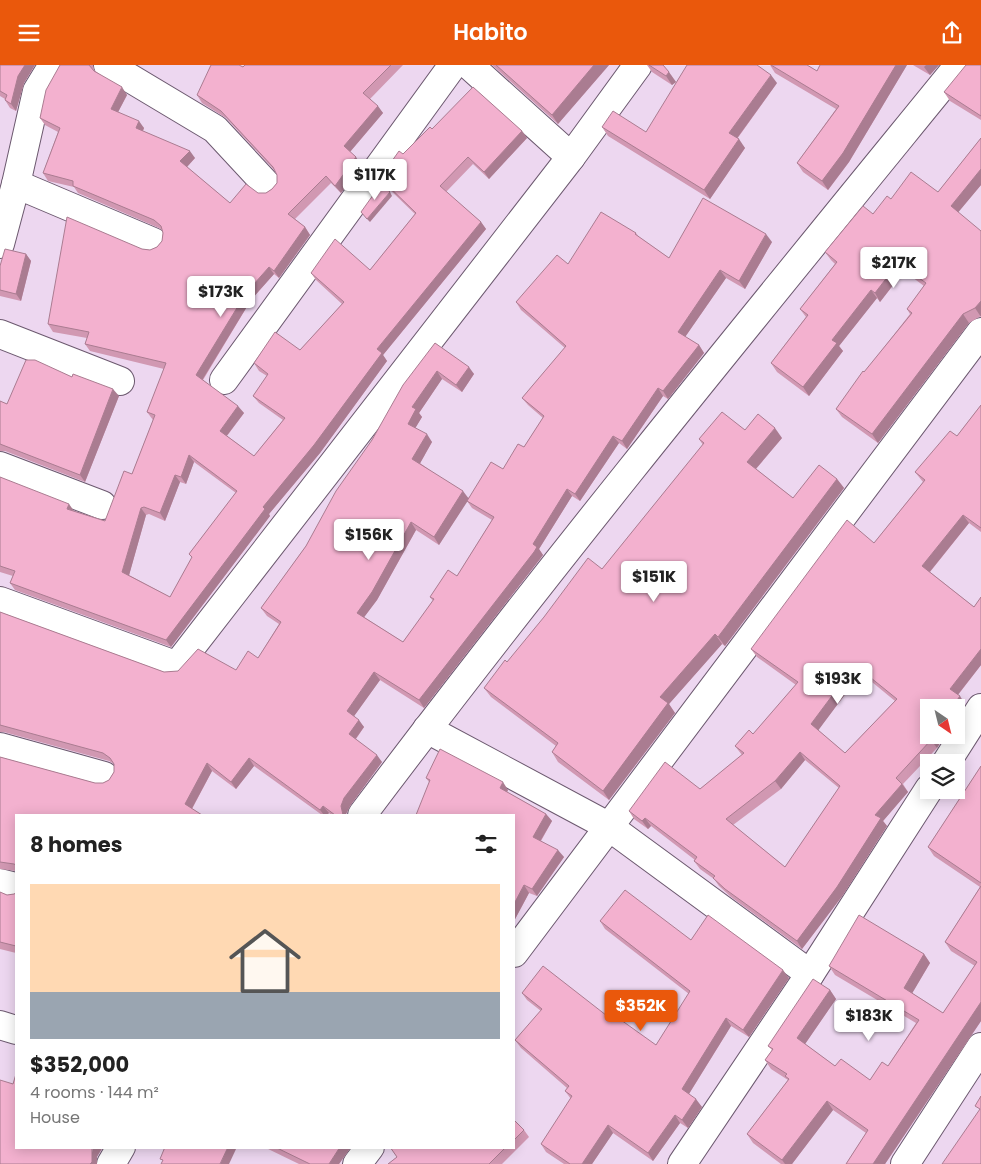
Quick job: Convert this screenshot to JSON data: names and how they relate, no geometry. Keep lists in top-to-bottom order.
{
  "north": "bottom right",
  "page": {
    "header": "Habito",
    "price": [
      "$117K",
      "$217K",
      "$173K",
      "$156K",
      "$151K",
      "$193K",
      "$352K",
      "$183K"
    ],
    "heading": "8 homes",
    "list": [
      {
        "name": "$352,000",
        "note": "4 rooms · 144 m² · House"
      }
    ]
  }
}
